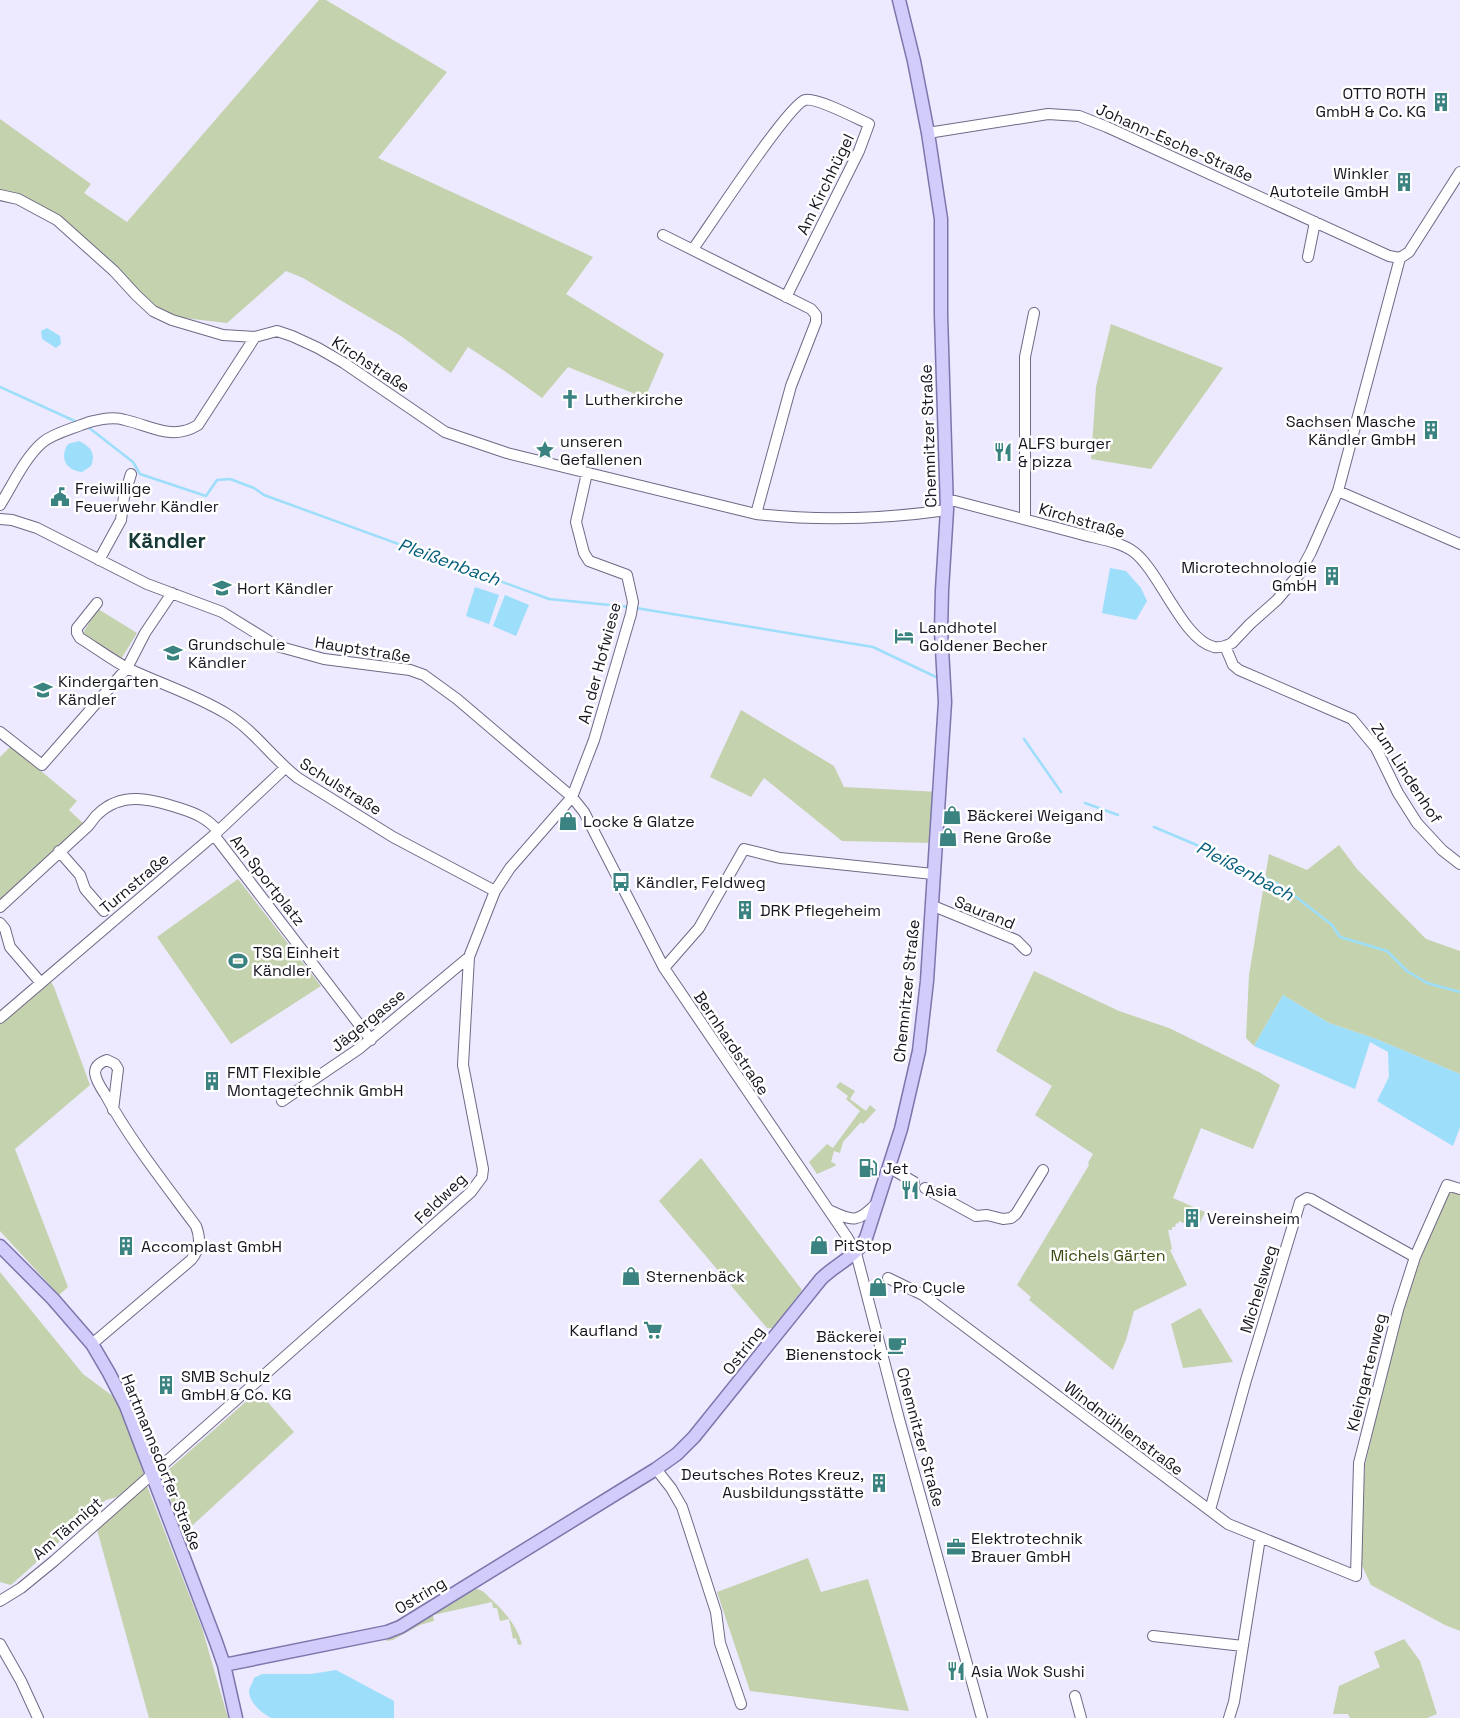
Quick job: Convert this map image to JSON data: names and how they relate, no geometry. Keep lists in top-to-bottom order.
{
  "streets": {
    "main road": ["Chemnitzer Straße", "Ostring", "Hartmannsdorfer Straße"],
    "street": [
      "Johann-Esche-Straße",
      "Am Kirchhügel",
      "Kirchstraße",
      "Hauptstraße",
      "An der Hofwiese",
      "Zum Lindenhof",
      "Schulstraße",
      "Am Sportplatz",
      "Turnstraße",
      "Saurand",
      "Jägergasse",
      "Bernhardstraße",
      "Feldweg",
      "Michelsweg",
      "Kleingartenweg",
      "Windmühlenstraße",
      "Am Tännigt"
    ]
  },
  "crossings": [
    ["Johann-Esche-Straße", "Chemnitzer Straße"],
    ["Kirchstraße", "Chemnitzer Straße"],
    ["Kirchstraße", "An der Hofwiese"],
    ["Kirchstraße", "Zum Lindenhof"],
    ["Chemnitzer Straße", "Saurand"],
    ["Chemnitzer Straße", "Bernhardstraße"],
    ["Chemnitzer Straße", "Ostring"],
    ["Hauptstraße", "An der Hofwiese"],
    ["Hauptstraße", "Bernhardstraße"],
    ["Hauptstraße", "Feldweg"],
    ["An der Hofwiese", "Feldweg"],
    ["Schulstraße", "Turnstraße"],
    ["Schulstraße", "Feldweg"],
    ["Am Sportplatz", "Turnstraße"],
    ["Am Sportplatz", "Jägergasse"],
    ["Jägergasse", "Feldweg"],
    ["Bernhardstraße", "Ostring"],
    ["Feldweg", "Hartmannsdorfer Straße"],
    ["Feldweg", "Am Tännigt"],
    ["Michelsweg", "Kleingartenweg"],
    ["Michelsweg", "Windmühlenstraße"],
    ["Ostring", "Hartmannsdorfer Straße"],
    ["Kleingartenweg", "Windmühlenstraße"],
    ["Hartmannsdorfer Straße", "Am Tännigt"]
  ],
  "districts": ["Kändler"],
  "water": ["Pleißenbach"],
  "parks": ["Michels Gärten"],
  "places": {
    "building": [
      "OTTO ROTH GmbH & Co. KG",
      "Winkler Autoteile GmbH",
      "Sachsen Masche Kändler GmbH",
      "Microtechnologie GmbH",
      "DRK Pflegeheim",
      "FMT Flexible Montagetechnik GmbH",
      "Vereinsheim",
      "Accomplast GmbH",
      "SMB Schulz GmbH & Co. KG",
      "Deutsches Rotes Kreuz, Ausbildungsstätte"
    ],
    "church": ["Lutherkirche"],
    "place": ["unseren Gefallenen"],
    "restaurant": ["ALFS burger & pizza", "Asia", "Asia Wok Sushi"],
    "public building": ["Freiwillige Feuerwehr Kändler"],
    "school or university": ["Hort Kändler", "Grundschule Kändler", "Kindergarten Kändler"],
    "hotel": ["Landhotel Goldener Becher"],
    "shop": [
      "Bäckerei Weigand",
      "Locke & Glatze",
      "Rene Große",
      "PitStop",
      "Sternenbäck",
      "Pro Cycle"
    ],
    "bus stop": ["Kändler, Feldweg"],
    "sports": ["TSG Einheit Kändler"],
    "fuel station": ["Jet"],
    "supermarket": ["Kaufland"],
    "cafe": ["Bäckerei Bienenstock"],
    "office": ["Elektrotechnik Brauer GmbH"]
  }
}
